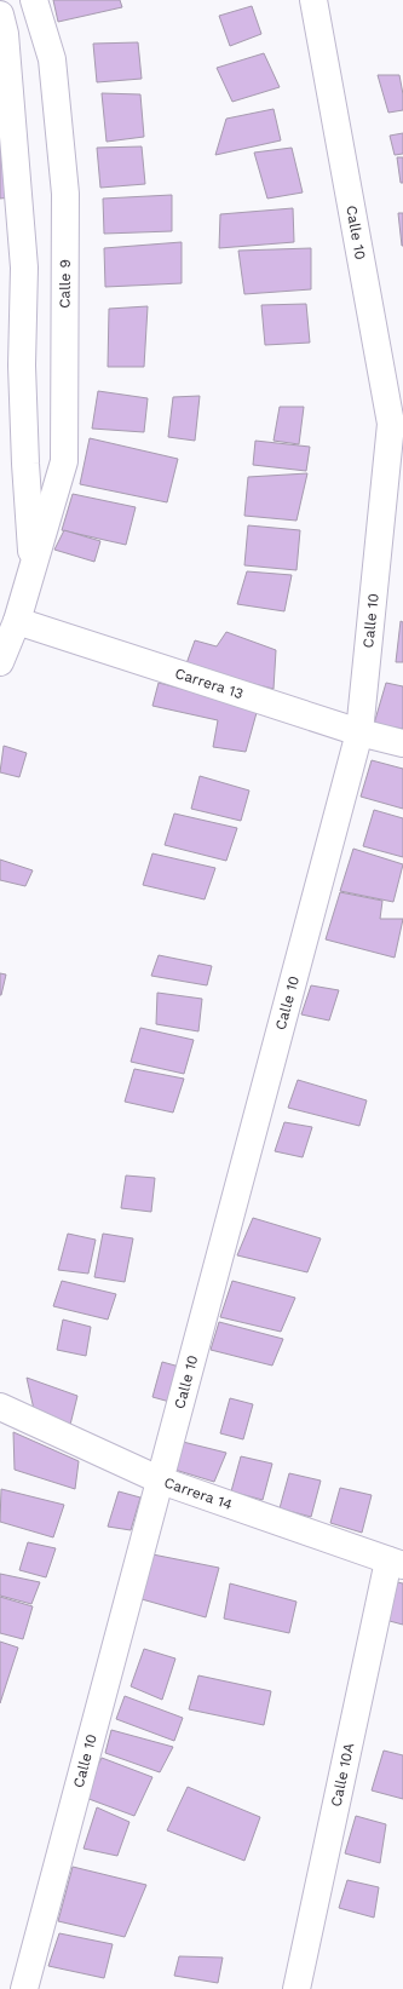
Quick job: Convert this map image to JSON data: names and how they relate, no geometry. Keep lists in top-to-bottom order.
{
  "streets": {
    "street": [
      "Calle 10",
      "Calle 9",
      "Carrera 13",
      "Carrera 14",
      "Calle 10A"
    ]
  },
  "crossings": [
    ["Calle 10", "Carrera 13"],
    ["Calle 10", "Carrera 14"],
    ["Calle 9", "Carrera 13"],
    ["Carrera 14", "Calle 10A"]
  ]
}
